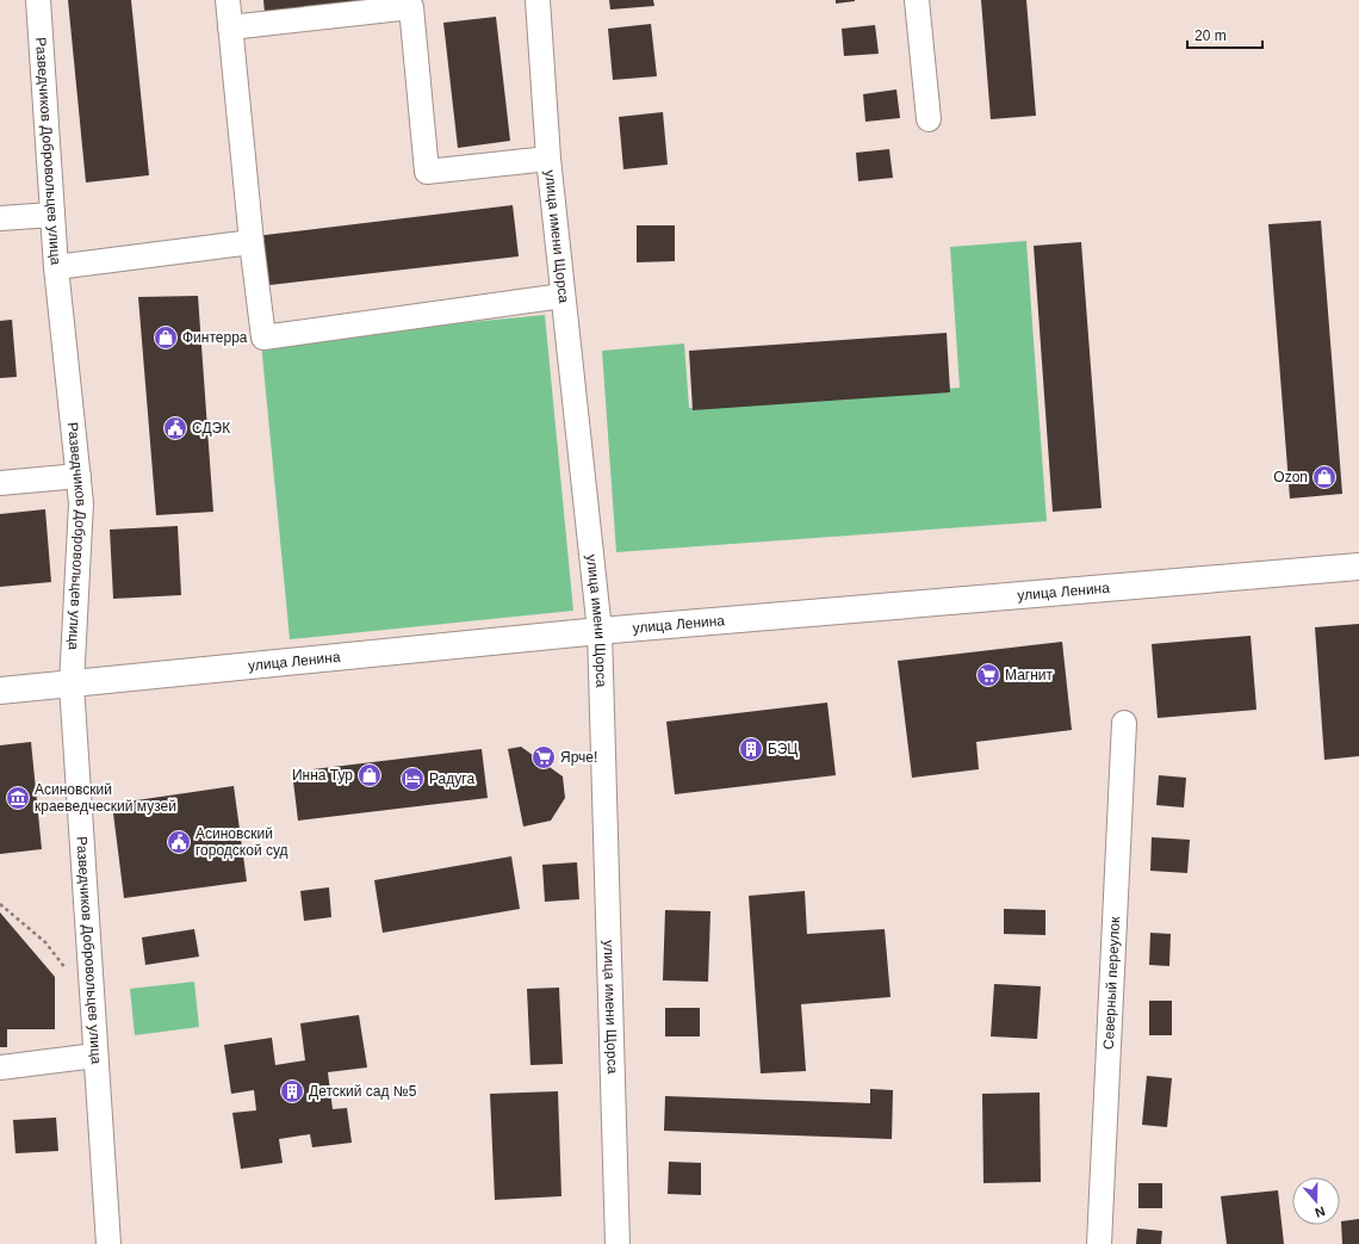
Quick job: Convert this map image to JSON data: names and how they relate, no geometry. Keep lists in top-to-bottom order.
{
  "streets": {
    "main road": ["улица Ленина"],
    "street": ["Разведчиков Добровольцев улица", "улица имени Щорса", "Северный переулок"]
  },
  "crossings": [
    ["Разведчиков Добровольцев улица", "улица Ленина"],
    ["улица имени Щорса", "улица Ленина"]
  ],
  "places": {
    "shop": ["Финтерра", "Ozon", "Инна Тур"],
    "public building": ["СДЭК", "Асиновский городской суд"],
    "supermarket": ["Магнит", "Ярче!"],
    "building": ["БЭЦ", "Детский сад №5"],
    "hotel": ["Радуга"],
    "museum": ["Асиновский краеведческий музей"]
  },
  "scale_bar": "20 m",
  "north": "bottom"
}
